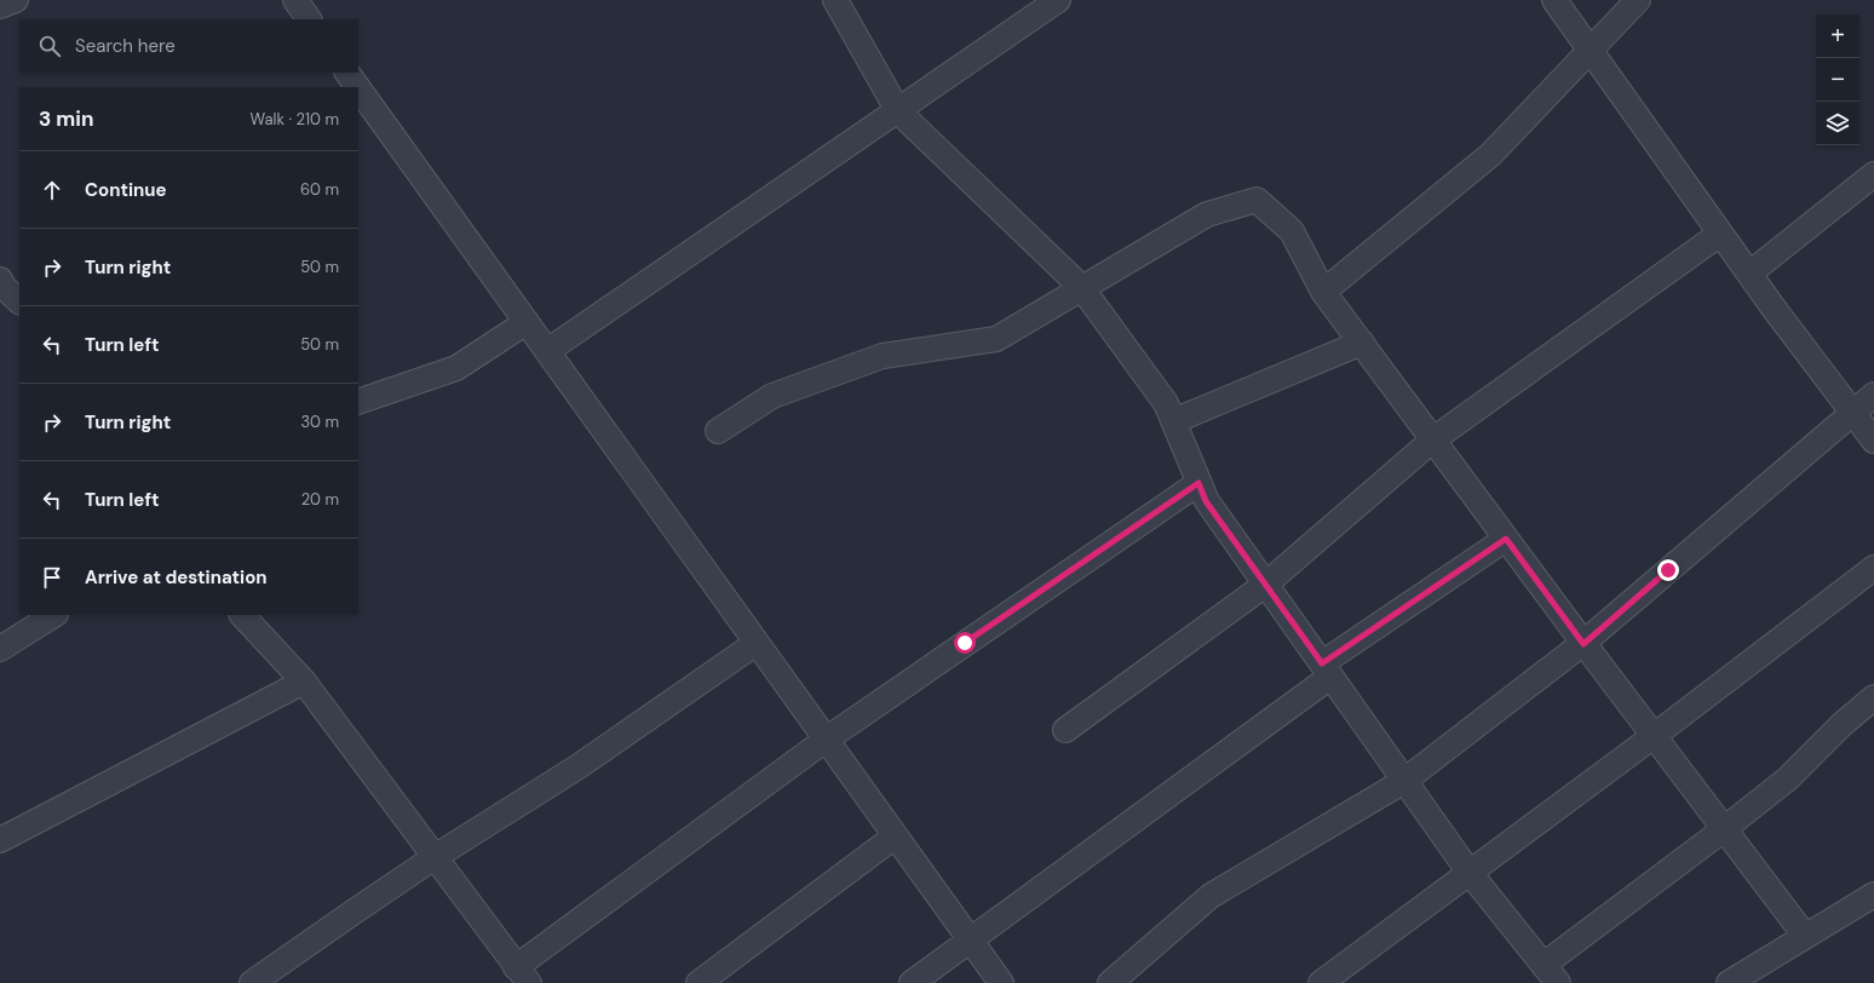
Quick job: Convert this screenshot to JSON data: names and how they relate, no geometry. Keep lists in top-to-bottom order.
{
  "page": {
    "map_buttons": ["+", "−"],
    "search": "Search here",
    "heading": ["3 min", "Walk · 210 m"],
    "list": [
      ["Continue", "60 m"],
      ["Turn right", "50 m"],
      ["Turn left", "50 m"],
      ["Turn right", "30 m"],
      ["Turn left", "20 m"],
      "Arrive at destination"
    ]
  }
}
